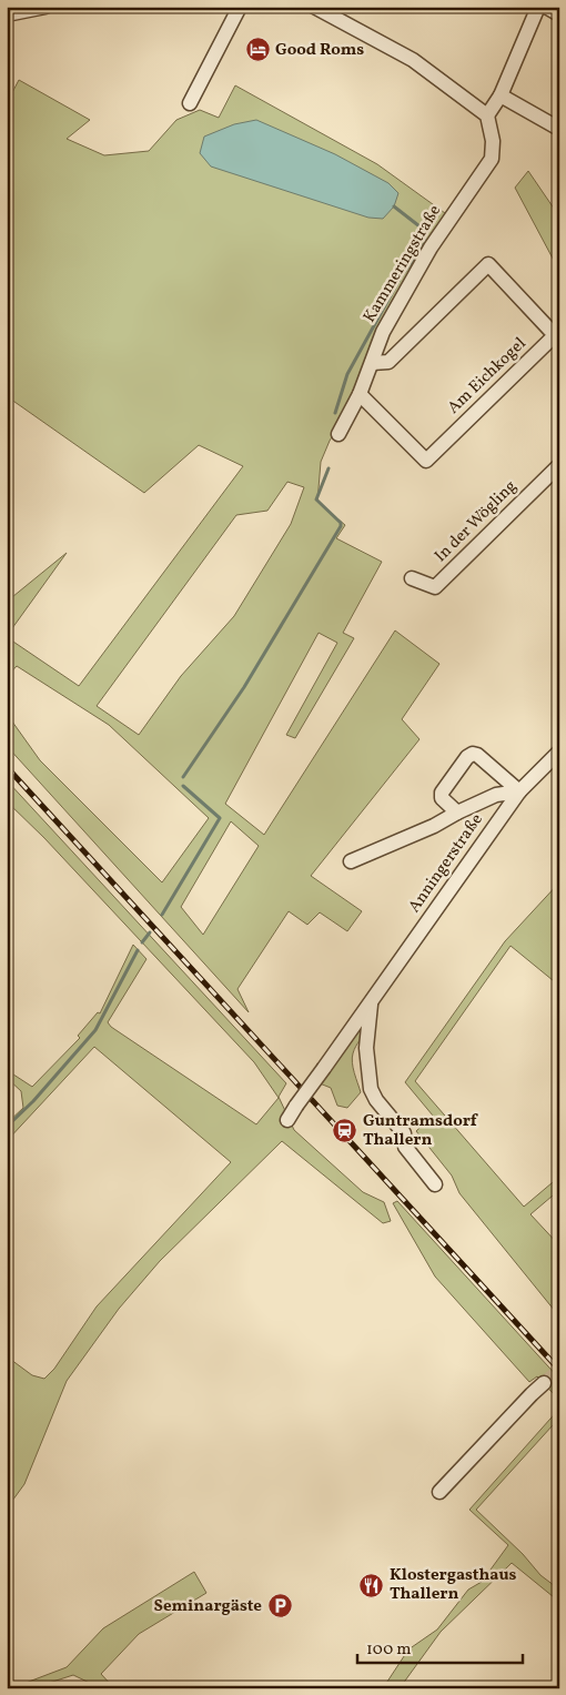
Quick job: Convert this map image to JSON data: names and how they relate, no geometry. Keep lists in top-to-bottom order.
{
  "streets": {
    "street": [
      "Kammeringstraße",
      "Am Eichkogel",
      "In der Wögling",
      "Anningerstraße"
    ]
  },
  "crossings": [
    ["Kammeringstraße", "Am Eichkogel"]
  ],
  "places": {
    "hotel": ["Good Roms"],
    "station": ["Guntramsdorf Thallern"],
    "restaurant": ["Klostergasthaus Thallern"],
    "parking": ["Seminargäste"]
  },
  "scale_bar": "100 m"
}
